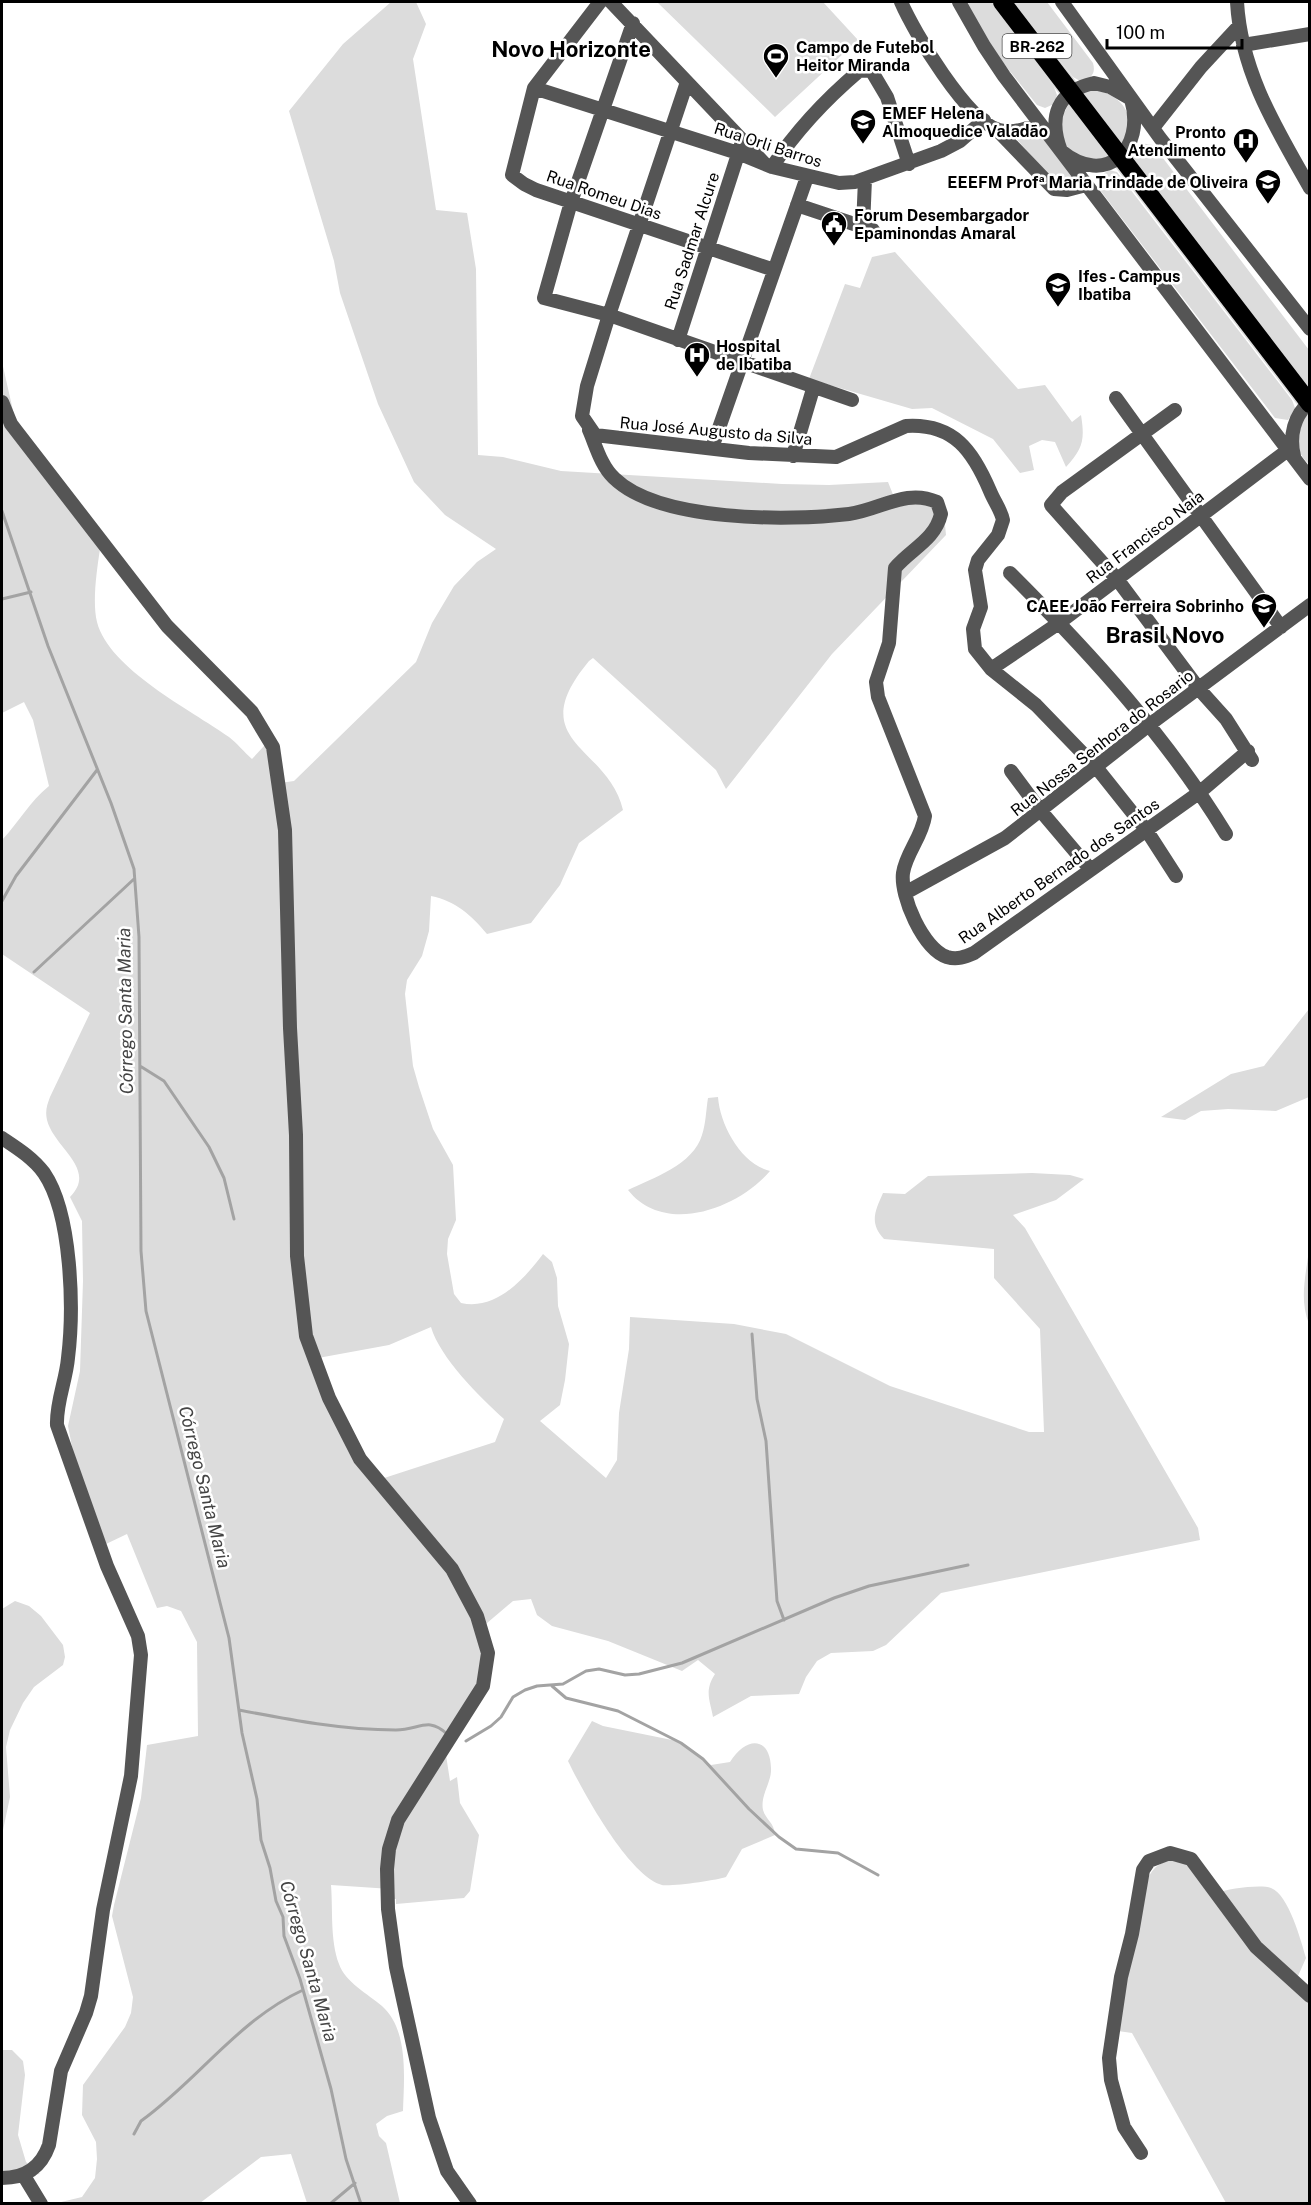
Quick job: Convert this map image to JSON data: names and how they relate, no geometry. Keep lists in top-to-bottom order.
{
  "streets": {
    "highway": ["BR-262"],
    "street": [
      "Rua Orli Barros",
      "Rua Romeu Dias",
      "Rua Sadmar Alcure",
      "Rua José Augusto da Silva",
      "Rua Francisco Naia",
      "Rua Nossa Senhora do Rosario",
      "Rua Alberto Bernado dos Santos"
    ]
  },
  "crossings": [
    ["Rua Orli Barros", "Rua Romeu Dias"],
    ["Rua Orli Barros", "Rua Sadmar Alcure"],
    ["Rua Romeu Dias", "Rua Sadmar Alcure"],
    ["Rua José Augusto da Silva", "Rua Francisco Naia"],
    ["Rua José Augusto da Silva", "Rua Alberto Bernado dos Santos"],
    ["Rua Nossa Senhora do Rosario", "Rua Alberto Bernado dos Santos"]
  ],
  "districts": ["Novo Horizonte", "Brasil Novo"],
  "water": ["Córrego Santa Maria"],
  "places": {
    "sports": ["Campo de Futebol Heitor Miranda"],
    "school or university": [
      "EMEF Helena Almoquedice Valadão",
      "EEEFM Profª Maria Trindade de Oliveira",
      "Ifes - Campus Ibatiba",
      "CAEE João Ferreira Sobrinho"
    ],
    "hospital": ["Pronto Atendimento", "Hospital de Ibatiba"],
    "public building": ["Forum Desembargador Epaminondas Amaral"]
  },
  "scale_bar": "100 m"
}
